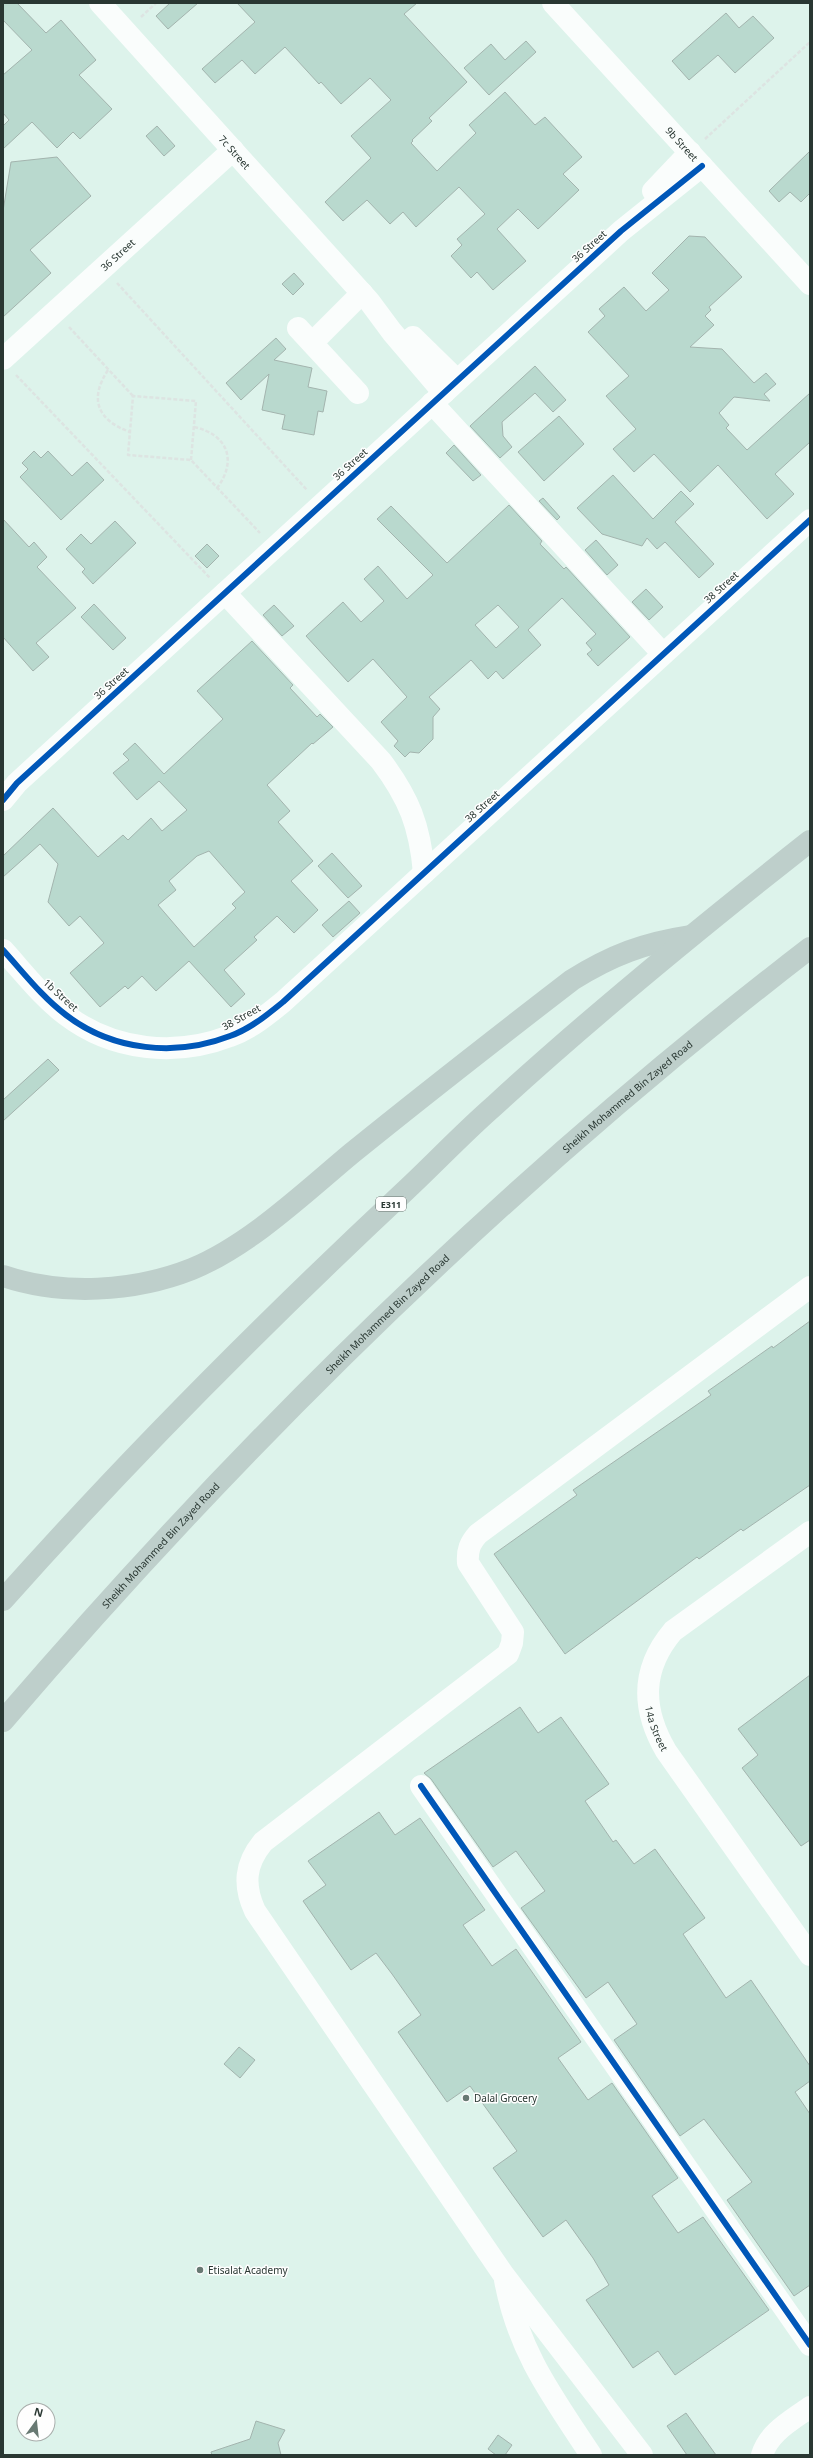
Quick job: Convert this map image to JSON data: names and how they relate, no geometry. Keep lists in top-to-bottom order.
{
  "streets": {
    "highway": ["Sheikh Mohammed Bin Zayed Road", "E311"],
    "street": [
      "9b Street",
      "7c Street",
      "36 Street",
      "38 Street",
      "1b Street",
      "14a Street"
    ]
  },
  "crossings": [
    ["9b Street", "36 Street"],
    ["7c Street", "36 Street"],
    ["7c Street", "38 Street"],
    ["38 Street", "1b Street"]
  ],
  "places": ["Dalal Grocery", "Etisalat Academy"],
  "north": "top"
}
